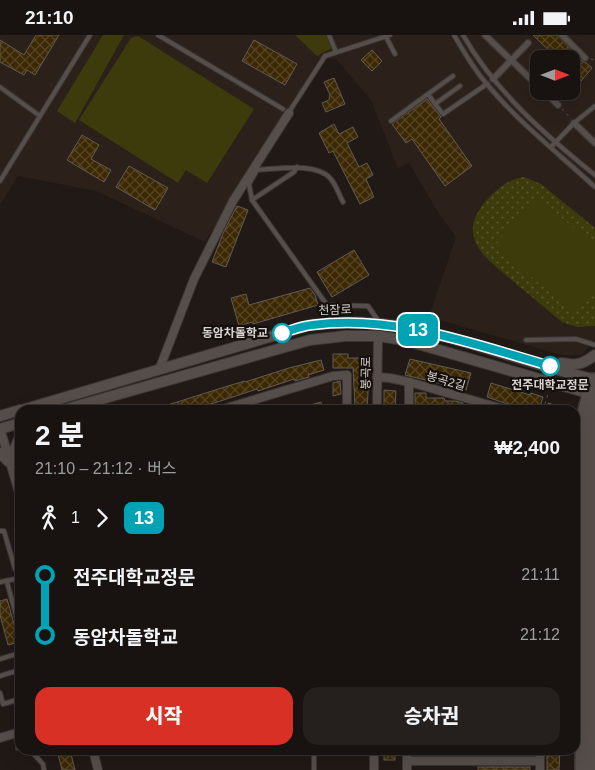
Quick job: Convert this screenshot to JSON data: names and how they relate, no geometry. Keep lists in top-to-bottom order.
{
  "streets": {
    "street": ["천잠로", "봉곡로", "봉곡2길"]
  },
  "crossings": [
    ["봉곡로", "봉곡2길"]
  ],
  "places": ["동암차돌학교", "전주대학교정문"],
  "lines": ["bus line 13"],
  "north": "right",
  "page": {
    "status": "21:10",
    "on_map": "13",
    "heading": ["2 분", "21:10 – 21:12 · 버스", "₩2,400"],
    "legs": ["1", "13"],
    "list": [
      {
        "name": "전주대학교정문",
        "value": "21:11"
      },
      {
        "name": "동암차돌학교",
        "value": "21:12"
      }
    ],
    "buttons": ["시작", "승차권"]
  }
}
